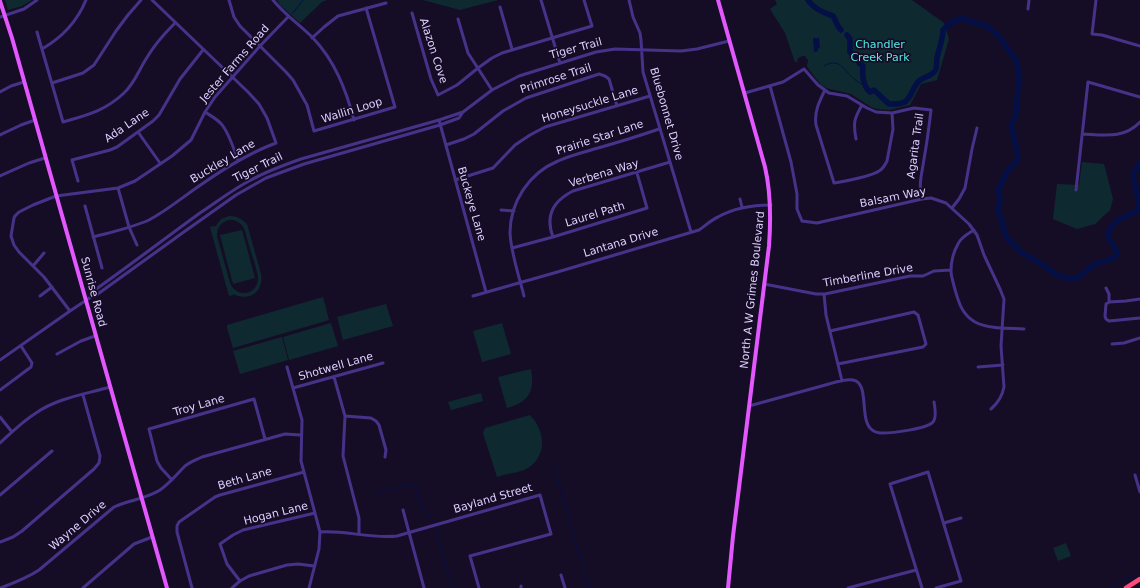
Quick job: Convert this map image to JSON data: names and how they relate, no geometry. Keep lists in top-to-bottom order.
{
  "streets": {
    "main road": ["North A W Grimes Boulevard", "Sunrise Road"],
    "street": [
      "Tiger Trail",
      "Alazon Cove",
      "Jester Farms Road",
      "Primrose Trail",
      "Honeysuckle Lane",
      "Wallin Loop",
      "Bluebonnet Drive",
      "Ada Lane",
      "Prairie Star Lane",
      "Agarita Trail",
      "Buckley Lane",
      "Verbena Way",
      "Balsam Way",
      "Buckeye Lane",
      "Laurel Path",
      "Lantana Drive",
      "Timberline Drive",
      "Shotwell Lane",
      "Troy Lane",
      "Beth Lane",
      "Bayland Street",
      "Hogan Lane",
      "Wayne Drive"
    ]
  },
  "crossings": [
    ["Tiger Trail", "Bluebonnet Drive"],
    ["Tiger Trail", "Buckeye Lane"],
    ["Tiger Trail", "North A W Grimes Boulevard"],
    ["Tiger Trail", "Sunrise Road"],
    ["Jester Farms Road", "Wallin Loop"],
    ["Jester Farms Road", "Buckley Lane"],
    ["Jester Farms Road", "Sunrise Road"],
    ["Primrose Trail", "Honeysuckle Lane"],
    ["Primrose Trail", "Buckeye Lane"],
    ["Honeysuckle Lane", "Bluebonnet Drive"],
    ["Honeysuckle Lane", "Buckeye Lane"],
    ["Bluebonnet Drive", "Prairie Star Lane"],
    ["Bluebonnet Drive", "Verbena Way"],
    ["Bluebonnet Drive", "Lantana Drive"],
    ["Ada Lane", "Buckley Lane"],
    ["Prairie Star Lane", "Laurel Path"],
    ["Prairie Star Lane", "Lantana Drive"],
    ["Agarita Trail", "Balsam Way"],
    ["Agarita Trail", "North A W Grimes Boulevard"],
    ["Verbena Way", "Laurel Path"],
    ["Buckeye Lane", "Lantana Drive"],
    ["Lantana Drive", "North A W Grimes Boulevard"],
    ["Timberline Drive", "North A W Grimes Boulevard"],
    ["Sunrise Road", "Wayne Drive"],
    ["Troy Lane", "Wayne Drive"]
  ],
  "parks": ["Chandler Creek Park"]
}
